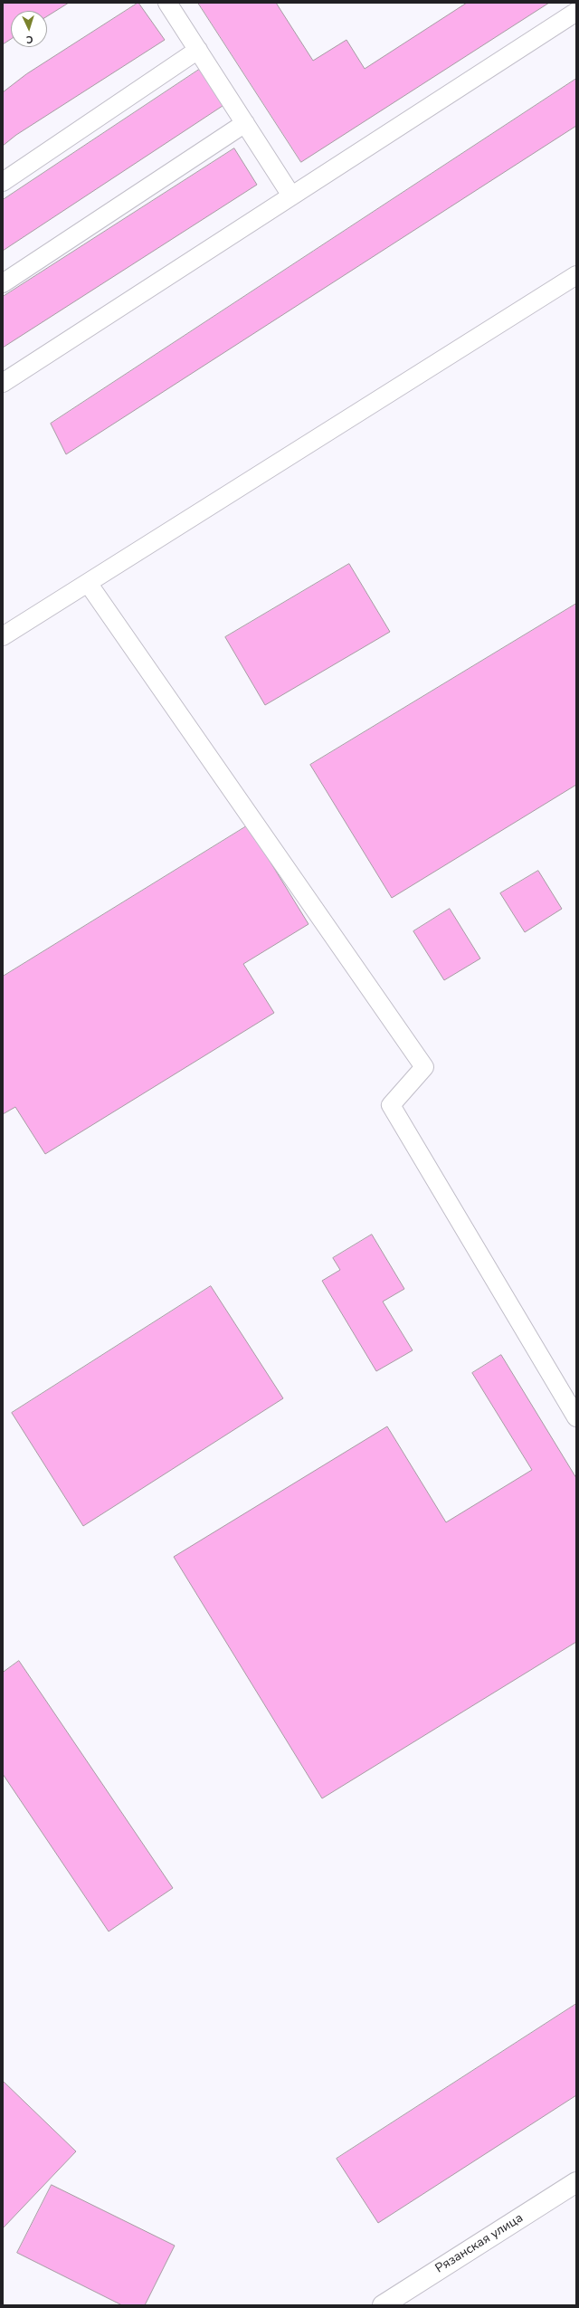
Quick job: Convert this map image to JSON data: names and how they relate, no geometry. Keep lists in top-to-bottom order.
{
  "streets": {
    "main road": ["Рязанская улица"]
  },
  "north": "bottom"
}
